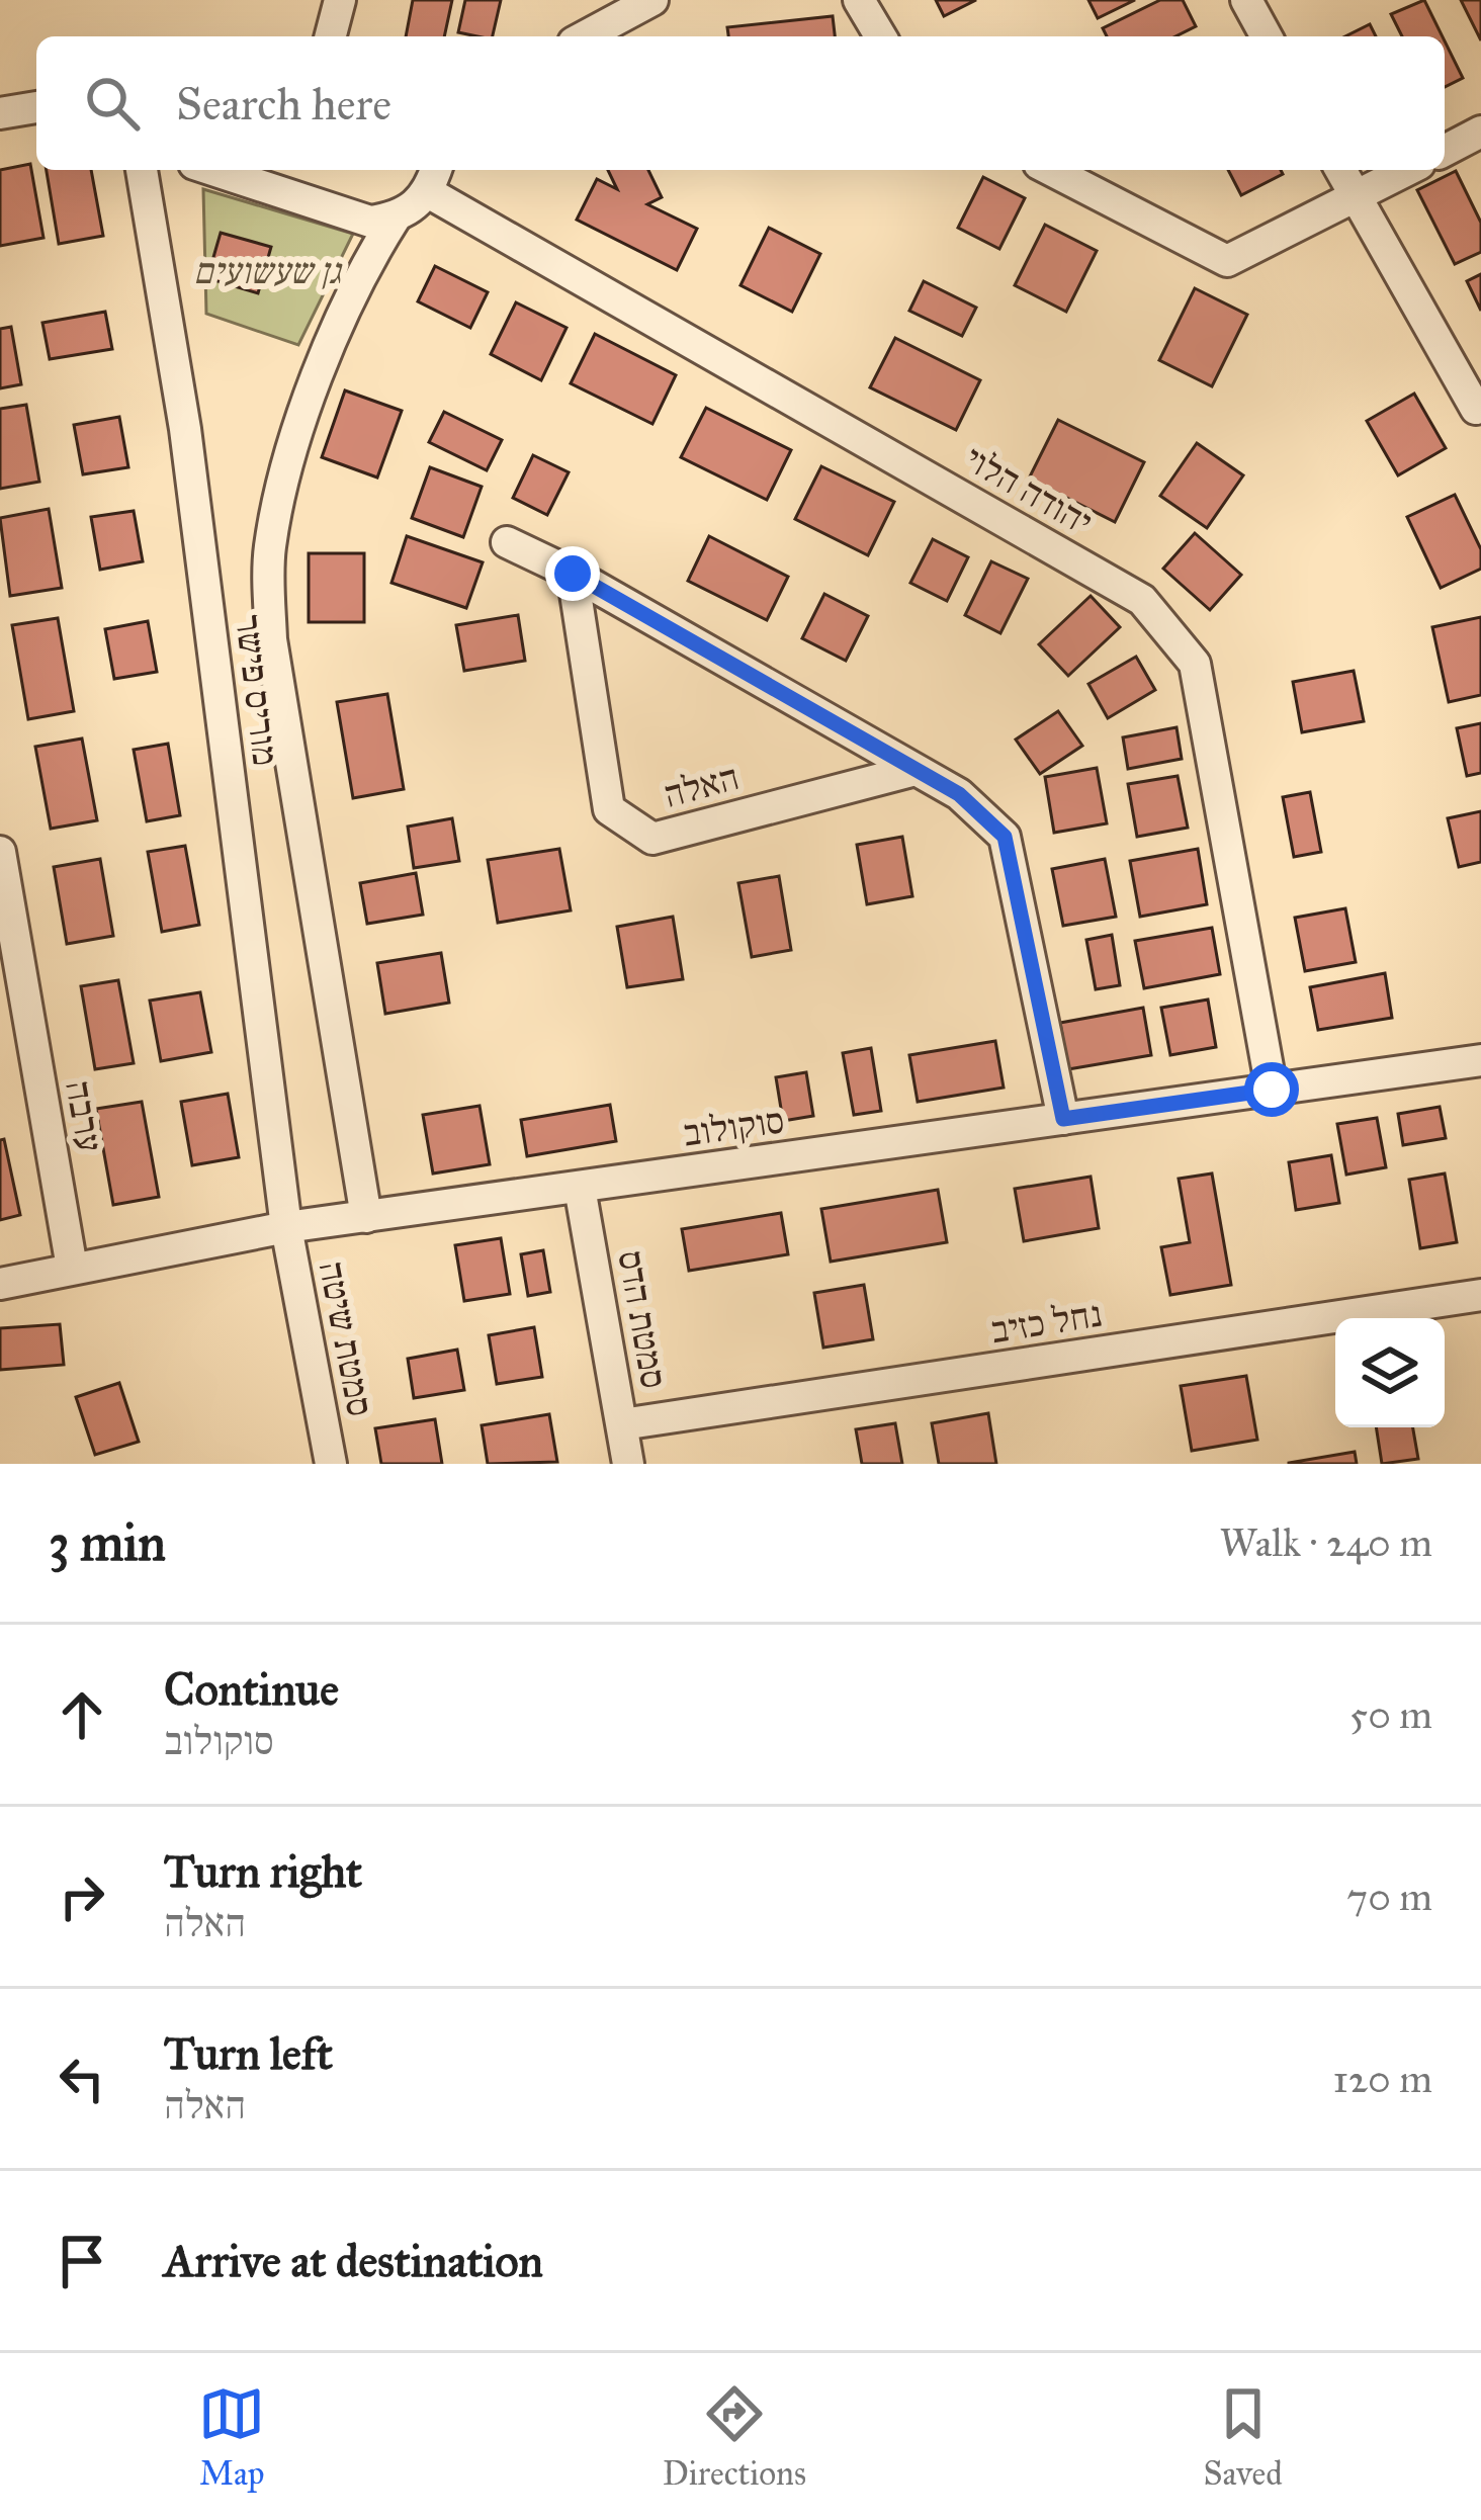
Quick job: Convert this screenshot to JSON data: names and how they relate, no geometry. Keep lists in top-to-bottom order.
{
  "streets": {
    "street": [
      "יהודה הלוי",
      "מוריס פישר",
      "האלה",
      "ערבה",
      "סוקולוב",
      "סמטת הדס",
      "נחל כזיב",
      "סמטת שיטה"
    ]
  },
  "crossings": [
    ["יהודה הלוי", "מוריס פישר"],
    ["יהודה הלוי", "סוקולוב"],
    ["מוריס פישר", "סוקולוב"],
    ["מוריס פישר", "סמטת שיטה"],
    ["ערבה", "סוקולוב"],
    ["סוקולוב", "סמטת הדס"],
    ["סוקולוב", "סמטת שיטה"],
    ["סמטת הדס", "נחל כזיב"]
  ],
  "parks": ["גן שעשועים"],
  "page": {
    "search": "Search here",
    "heading": ["3 min", "Walk · 240 m"],
    "list": [
      ["Continue", "סוקולוב", "50 m"],
      ["Turn right", "האלה", "70 m"],
      ["Turn left", "האלה", "120 m"],
      "Arrive at destination"
    ],
    "nav": ["Map", "Directions", "Saved"]
  }
}
